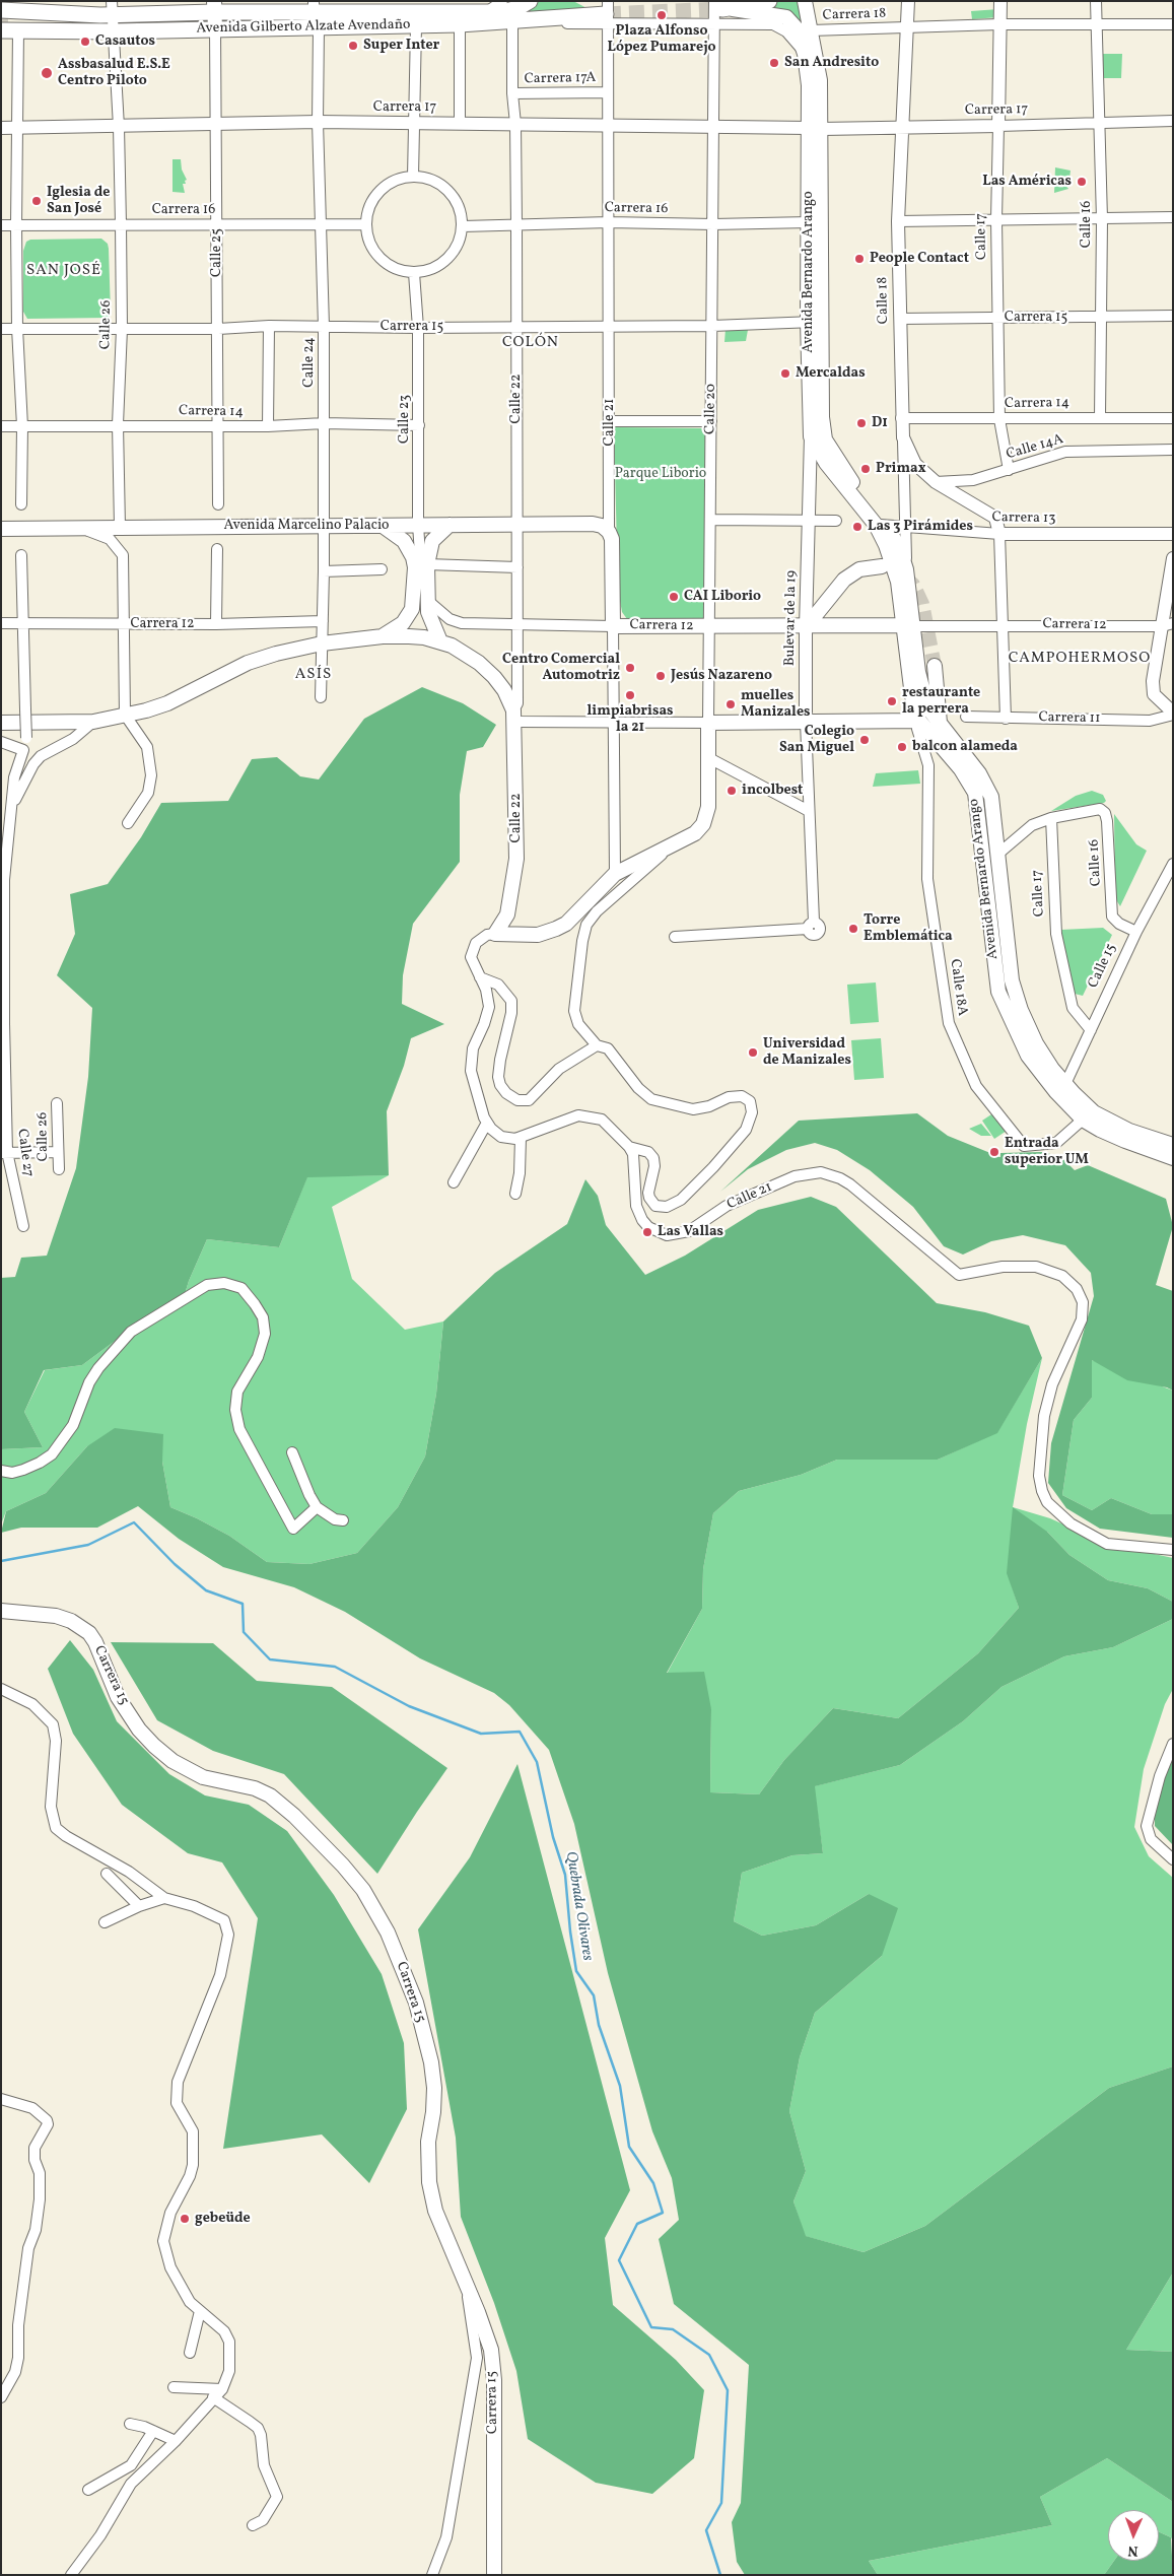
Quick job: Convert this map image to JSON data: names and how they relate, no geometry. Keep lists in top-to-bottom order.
{
  "streets": {
    "main road": [
      "Avenida Gilberto Alzate Avendaño",
      "Calle 25",
      "Avenida Bernardo Arango",
      "Carrera 15",
      "Calle 22",
      "Calle 20",
      "Calle 21",
      "Avenida Marcelino Palacio",
      "Carrera 12"
    ],
    "street": [
      "Carrera 18",
      "Carrera 17A",
      "Carrera 17",
      "Carrera 16",
      "Calle 16",
      "Calle 17",
      "Calle 18",
      "Calle 26",
      "Calle 24",
      "Carrera 14",
      "Calle 23",
      "Calle 14A",
      "Carrera 13",
      "Bulevar de la 19",
      "Carrera 11",
      "Calle 15",
      "Calle 18A",
      "Calle 27"
    ]
  },
  "crossings": [
    ["Carrera 18", "Calle 16"],
    ["Carrera 18", "Calle 17"],
    ["Carrera 18", "Avenida Bernardo Arango"],
    ["Carrera 18", "Calle 18"],
    ["Avenida Gilberto Alzate Avendaño", "Calle 25"],
    ["Avenida Gilberto Alzate Avendaño", "Calle 26"],
    ["Avenida Gilberto Alzate Avendaño", "Calle 24"],
    ["Avenida Gilberto Alzate Avendaño", "Calle 21"],
    ["Carrera 17A", "Calle 22"],
    ["Carrera 17A", "Calle 21"],
    ["Carrera 17", "Calle 16"],
    ["Carrera 17", "Calle 17"],
    ["Carrera 17", "Calle 25"],
    ["Carrera 17", "Avenida Bernardo Arango"],
    ["Carrera 17", "Calle 18"],
    ["Carrera 17", "Calle 26"],
    ["Carrera 17", "Calle 24"],
    ["Carrera 17", "Calle 22"],
    ["Carrera 17", "Calle 20"],
    ["Carrera 17", "Calle 21"],
    ["Carrera 16", "Calle 25"],
    ["Carrera 16", "Avenida Bernardo Arango"],
    ["Carrera 16", "Calle 26"],
    ["Carrera 16", "Calle 24"],
    ["Carrera 16", "Calle 22"],
    ["Carrera 16", "Calle 20"],
    ["Carrera 16", "Calle 23"],
    ["Carrera 16", "Calle 21"],
    ["Calle 16", "Calle 17"],
    ["Calle 16", "Carrera 15"],
    ["Calle 16", "Carrera 14"],
    ["Calle 16", "Calle 15"],
    ["Calle 17", "Carrera 15"],
    ["Calle 17", "Carrera 14"],
    ["Calle 17", "Calle 14A"],
    ["Calle 17", "Calle 15"],
    ["Calle 25", "Carrera 15"],
    ["Calle 25", "Carrera 14"],
    ["Avenida Bernardo Arango", "Calle 18"],
    ["Avenida Bernardo Arango", "Carrera 15"],
    ["Avenida Bernardo Arango", "Calle 20"],
    ["Avenida Bernardo Arango", "Carrera 13"],
    ["Avenida Bernardo Arango", "Bulevar de la 19"],
    ["Avenida Bernardo Arango", "Carrera 12"],
    ["Avenida Bernardo Arango", "Calle 15"],
    ["Avenida Bernardo Arango", "Calle 18A"],
    ["Calle 18", "Carrera 15"],
    ["Calle 18", "Carrera 14"],
    ["Calle 18", "Carrera 13"],
    ["Carrera 15", "Calle 26"],
    ["Carrera 15", "Calle 24"],
    ["Carrera 15", "Calle 22"],
    ["Carrera 15", "Calle 20"],
    ["Carrera 15", "Calle 23"],
    ["Carrera 15", "Calle 21"],
    ["Calle 26", "Carrera 14"],
    ["Calle 26", "Avenida Marcelino Palacio"],
    ["Calle 24", "Carrera 14"],
    ["Calle 24", "Avenida Marcelino Palacio"],
    ["Calle 24", "Carrera 12"],
    ["Calle 22", "Avenida Marcelino Palacio"],
    ["Calle 22", "Carrera 12"],
    ["Carrera 14", "Calle 23"],
    ["Calle 20", "Carrera 12"],
    ["Calle 23", "Avenida Marcelino Palacio"],
    ["Calle 21", "Avenida Marcelino Palacio"],
    ["Calle 21", "Carrera 12"],
    ["Bulevar de la 19", "Carrera 12"]
  ],
  "districts": [
    "SAN JOSÉ",
    "COLÓN",
    "CAMPOHERMOSO",
    "ASÍS"
  ],
  "water": ["Quebrada Olivares"],
  "parks": ["Parque Liborio"],
  "places": [
    "Plaza Alfonso López Pumarejo",
    "Casautos",
    "Super Inter",
    "San Andresito",
    "Assbasalud E.S.E Centro Piloto",
    "Las Américas",
    "Iglesia de San José",
    "People Contact",
    "Mercaldas",
    "D1",
    "Primax",
    "Las 3 Pirámides",
    "CAI Liborio",
    "Centro Comercial Automotriz",
    "Jesús Nazareno",
    "limpiabrisas la 21",
    "restaurante la perrera",
    "muelles Manizales",
    "Colegio San Miguel",
    "balcon alameda",
    "incolbest",
    "Torre Emblemática",
    "Universidad de Manizales",
    "Entrada superior UM",
    "Las Vallas",
    "gebeüde"
  ],
  "north": "bottom"
}
